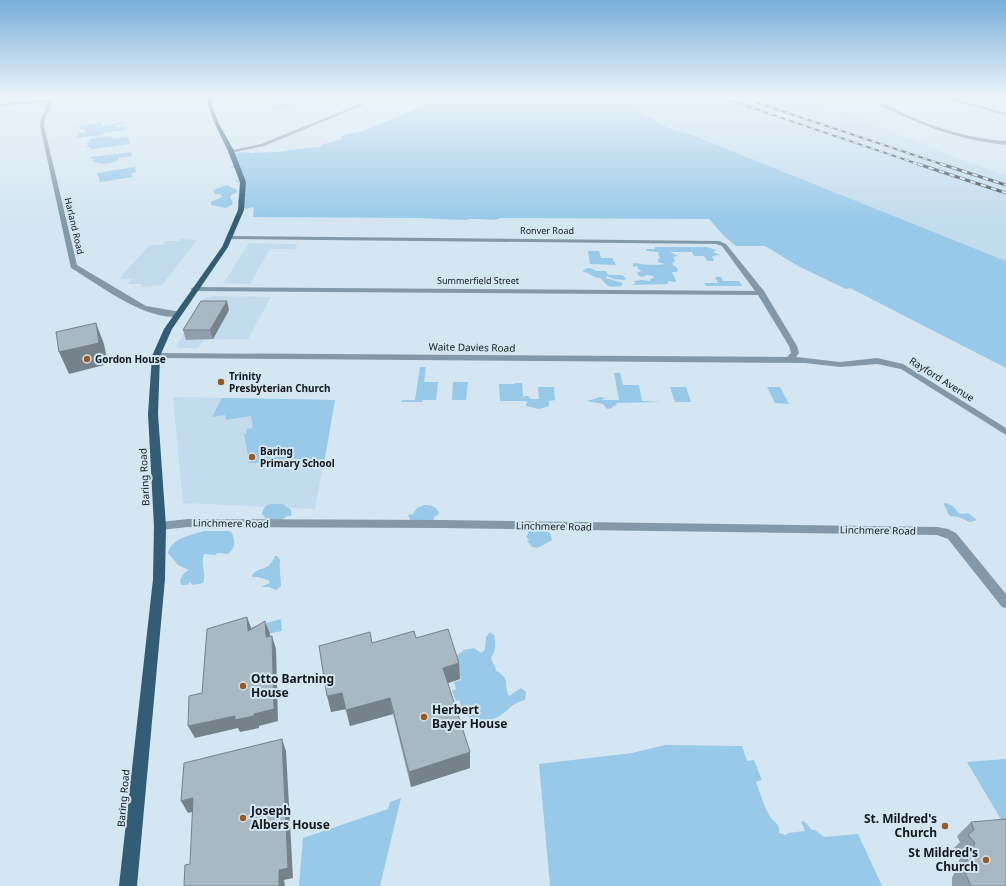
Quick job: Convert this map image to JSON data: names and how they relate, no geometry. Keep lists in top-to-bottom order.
{
  "streets": {
    "main road": ["Baring Road"],
    "street": [
      "Harland Road",
      "Ronver Road",
      "Summerfield Street",
      "Waite Davies Road",
      "Rayford Avenue",
      "Linchmere Road"
    ]
  },
  "crossings": [
    ["Harland Road", "Baring Road"],
    ["Ronver Road", "Summerfield Street"],
    ["Ronver Road", "Waite Davies Road"],
    ["Ronver Road", "Rayford Avenue"],
    ["Ronver Road", "Baring Road"],
    ["Summerfield Street", "Baring Road"],
    ["Waite Davies Road", "Rayford Avenue"],
    ["Waite Davies Road", "Baring Road"],
    ["Baring Road", "Linchmere Road"]
  ],
  "places": [
    "Gordon House",
    "Trinity Presbyterian Church",
    "Baring Primary School",
    "Otto Bartning House",
    "Herbert Bayer House",
    "Joseph Albers House",
    "St. Mildred's Church",
    "St Mildred's Church"
  ]
}
